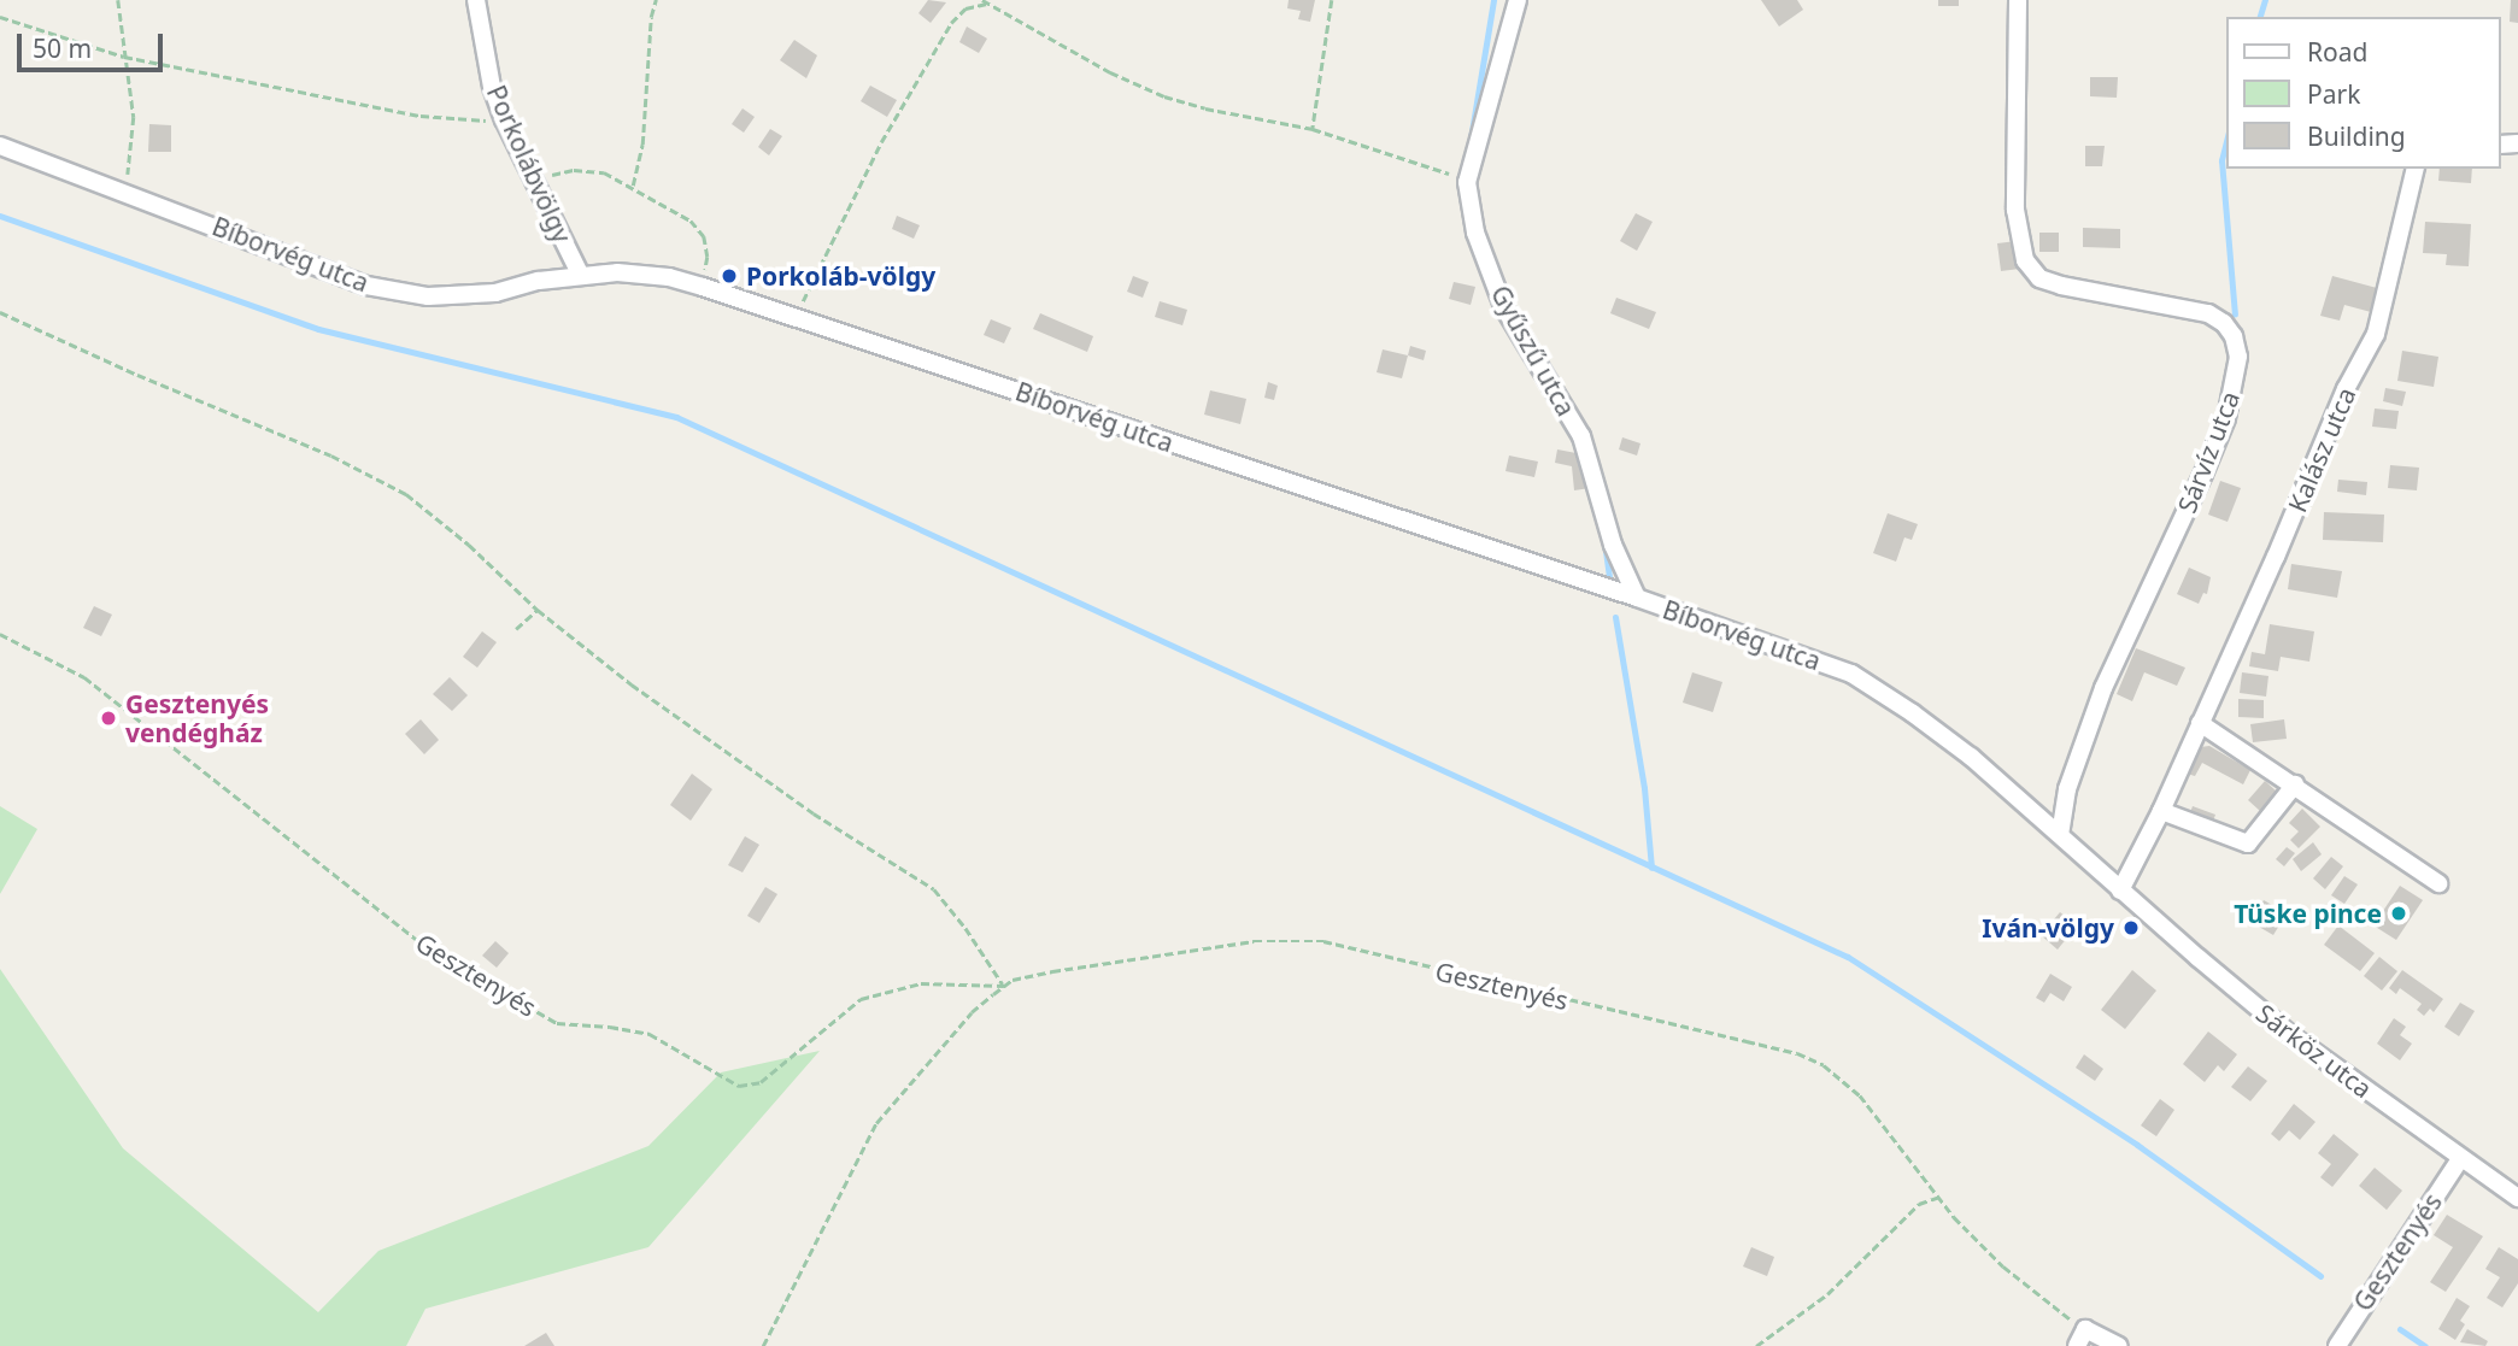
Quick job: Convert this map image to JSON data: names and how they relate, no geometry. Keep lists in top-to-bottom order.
{
  "streets": {
    "street": [
      "Porkolábvölgy",
      "Bíborvég utca",
      "Gyűszű utca",
      "Kalász utca",
      "Sárvíz utca",
      "Gesztenyés",
      "Sárköz utca"
    ]
  },
  "crossings": [
    ["Porkolábvölgy", "Bíborvég utca"],
    ["Bíborvég utca", "Gyűszű utca"],
    ["Bíborvég utca", "Kalász utca"],
    ["Bíborvég utca", "Sárvíz utca"],
    ["Bíborvég utca", "Sárköz utca"],
    ["Kalász utca", "Sárköz utca"],
    ["Gesztenyés", "Sárköz utca"]
  ],
  "places": [
    "Porkoláb-völgy",
    "Gesztenyés vendégház",
    "Tüske pince",
    "Iván-völgy"
  ],
  "legend": ["Road", "Park", "Building"],
  "scale_bar": "50 m"
}
